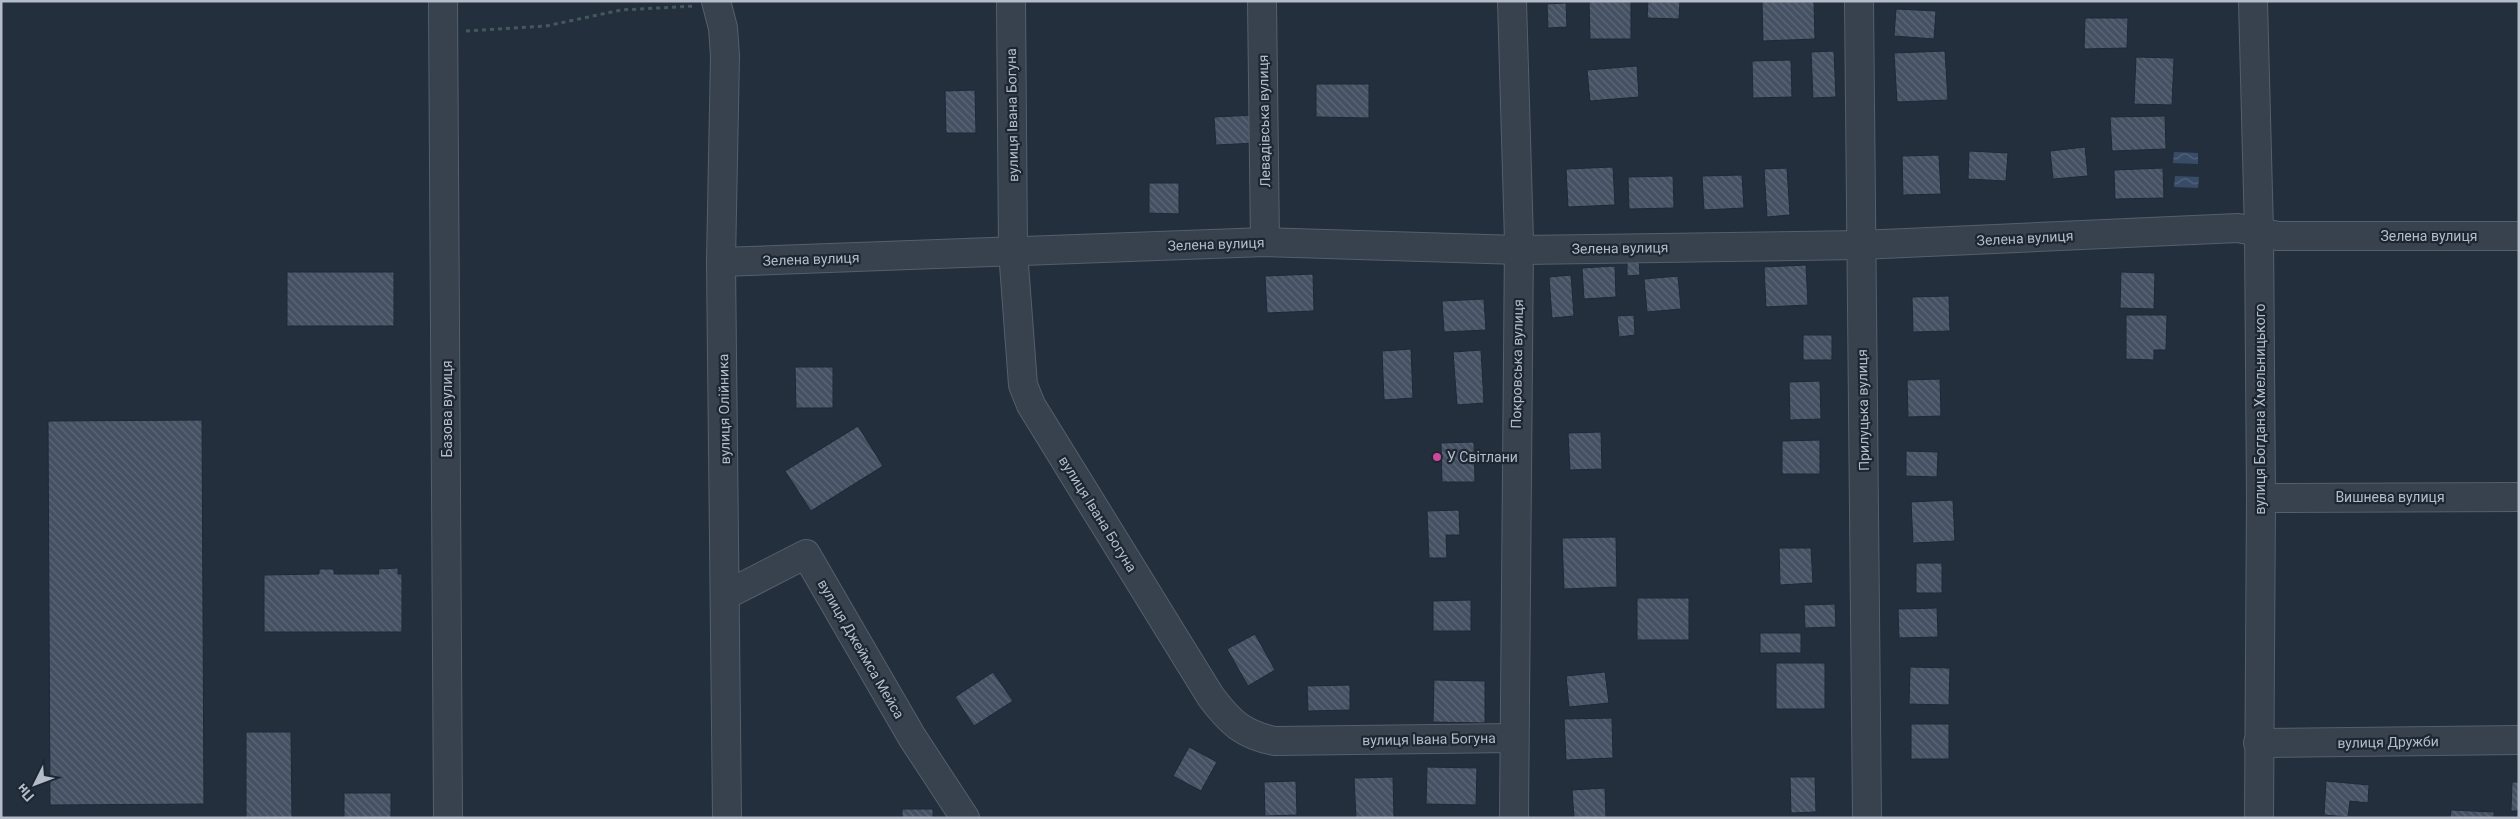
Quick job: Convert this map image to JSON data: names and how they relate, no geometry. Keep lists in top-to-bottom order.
{
  "streets": {
    "street": [
      "вулиця Івана Богуна",
      "Левадівська вулиця",
      "Зелена вулиця",
      "Покровська вулиця",
      "Базова вулиця",
      "вулиця Олійника",
      "вулиця Богдана Хмельницького",
      "Прилуцька вулиця",
      "Вишнева вулиця",
      "вулиця Джеймса Мейса",
      "вулиця Дружби"
    ]
  },
  "crossings": [
    ["вулиця Івана Богуна", "Зелена вулиця"],
    ["вулиця Івана Богуна", "Покровська вулиця"],
    ["Левадівська вулиця", "Зелена вулиця"],
    ["Зелена вулиця", "Покровська вулиця"],
    ["Зелена вулиця", "вулиця Олійника"],
    ["Зелена вулиця", "вулиця Богдана Хмельницького"],
    ["Зелена вулиця", "Прилуцька вулиця"],
    ["вулиця Олійника", "вулиця Джеймса Мейса"],
    ["вулиця Богдана Хмельницького", "Вишнева вулиця"],
    ["вулиця Богдана Хмельницького", "вулиця Дружби"]
  ],
  "places": ["У Світлани"],
  "north": "bottom left"
}
